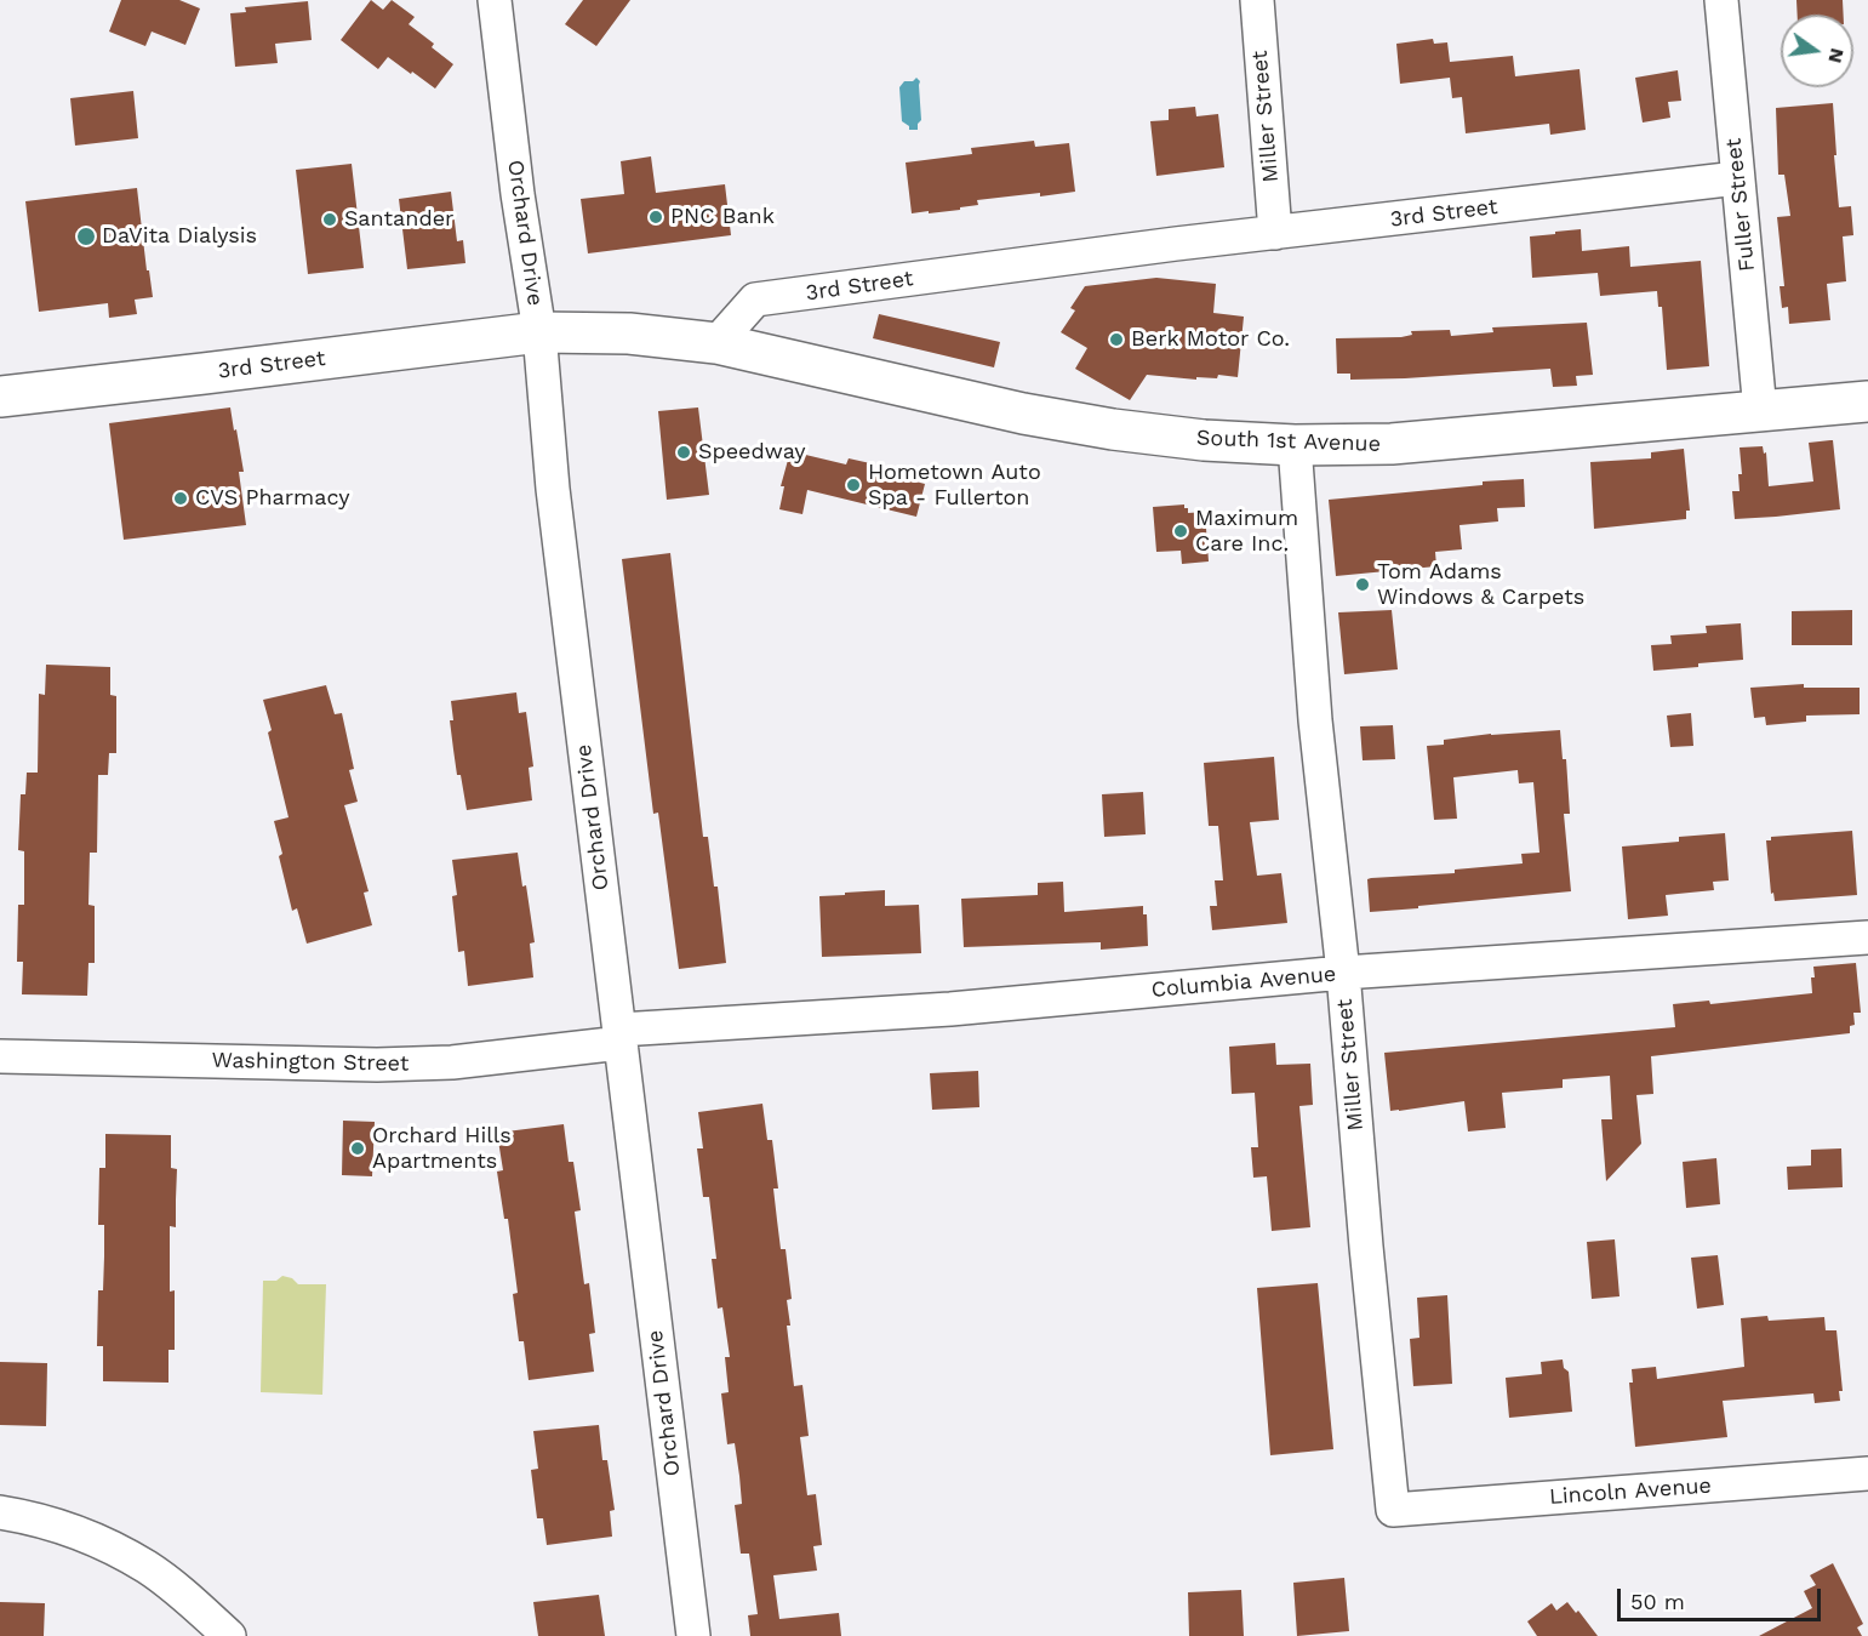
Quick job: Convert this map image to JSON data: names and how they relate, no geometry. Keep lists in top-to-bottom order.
{
  "streets": {
    "main road": ["3rd Street", "South 1st Avenue"],
    "street": [
      "Miller Street",
      "Fuller Street",
      "Orchard Drive",
      "Columbia Avenue",
      "Washington Street",
      "Lincoln Avenue"
    ]
  },
  "crossings": [
    ["Miller Street", "3rd Street"],
    ["Miller Street", "South 1st Avenue"],
    ["Miller Street", "Columbia Avenue"],
    ["Miller Street", "Lincoln Avenue"],
    ["Fuller Street", "3rd Street"],
    ["Fuller Street", "South 1st Avenue"],
    ["3rd Street", "Orchard Drive"],
    ["3rd Street", "South 1st Avenue"],
    ["Orchard Drive", "Columbia Avenue"],
    ["Orchard Drive", "Washington Street"],
    ["Columbia Avenue", "Washington Street"]
  ],
  "places": [
    "PNC Bank",
    "Santander",
    "DaVita Dialysis",
    "Berk Motor Co.",
    "Speedway",
    "Hometown Auto Spa - Fullerton",
    "CVS Pharmacy",
    "Maximum Care Inc.",
    "Tom Adams Windows & Carpets",
    "Orchard Hills Apartments"
  ],
  "scale_bar": "50 m",
  "north": "right"
}
